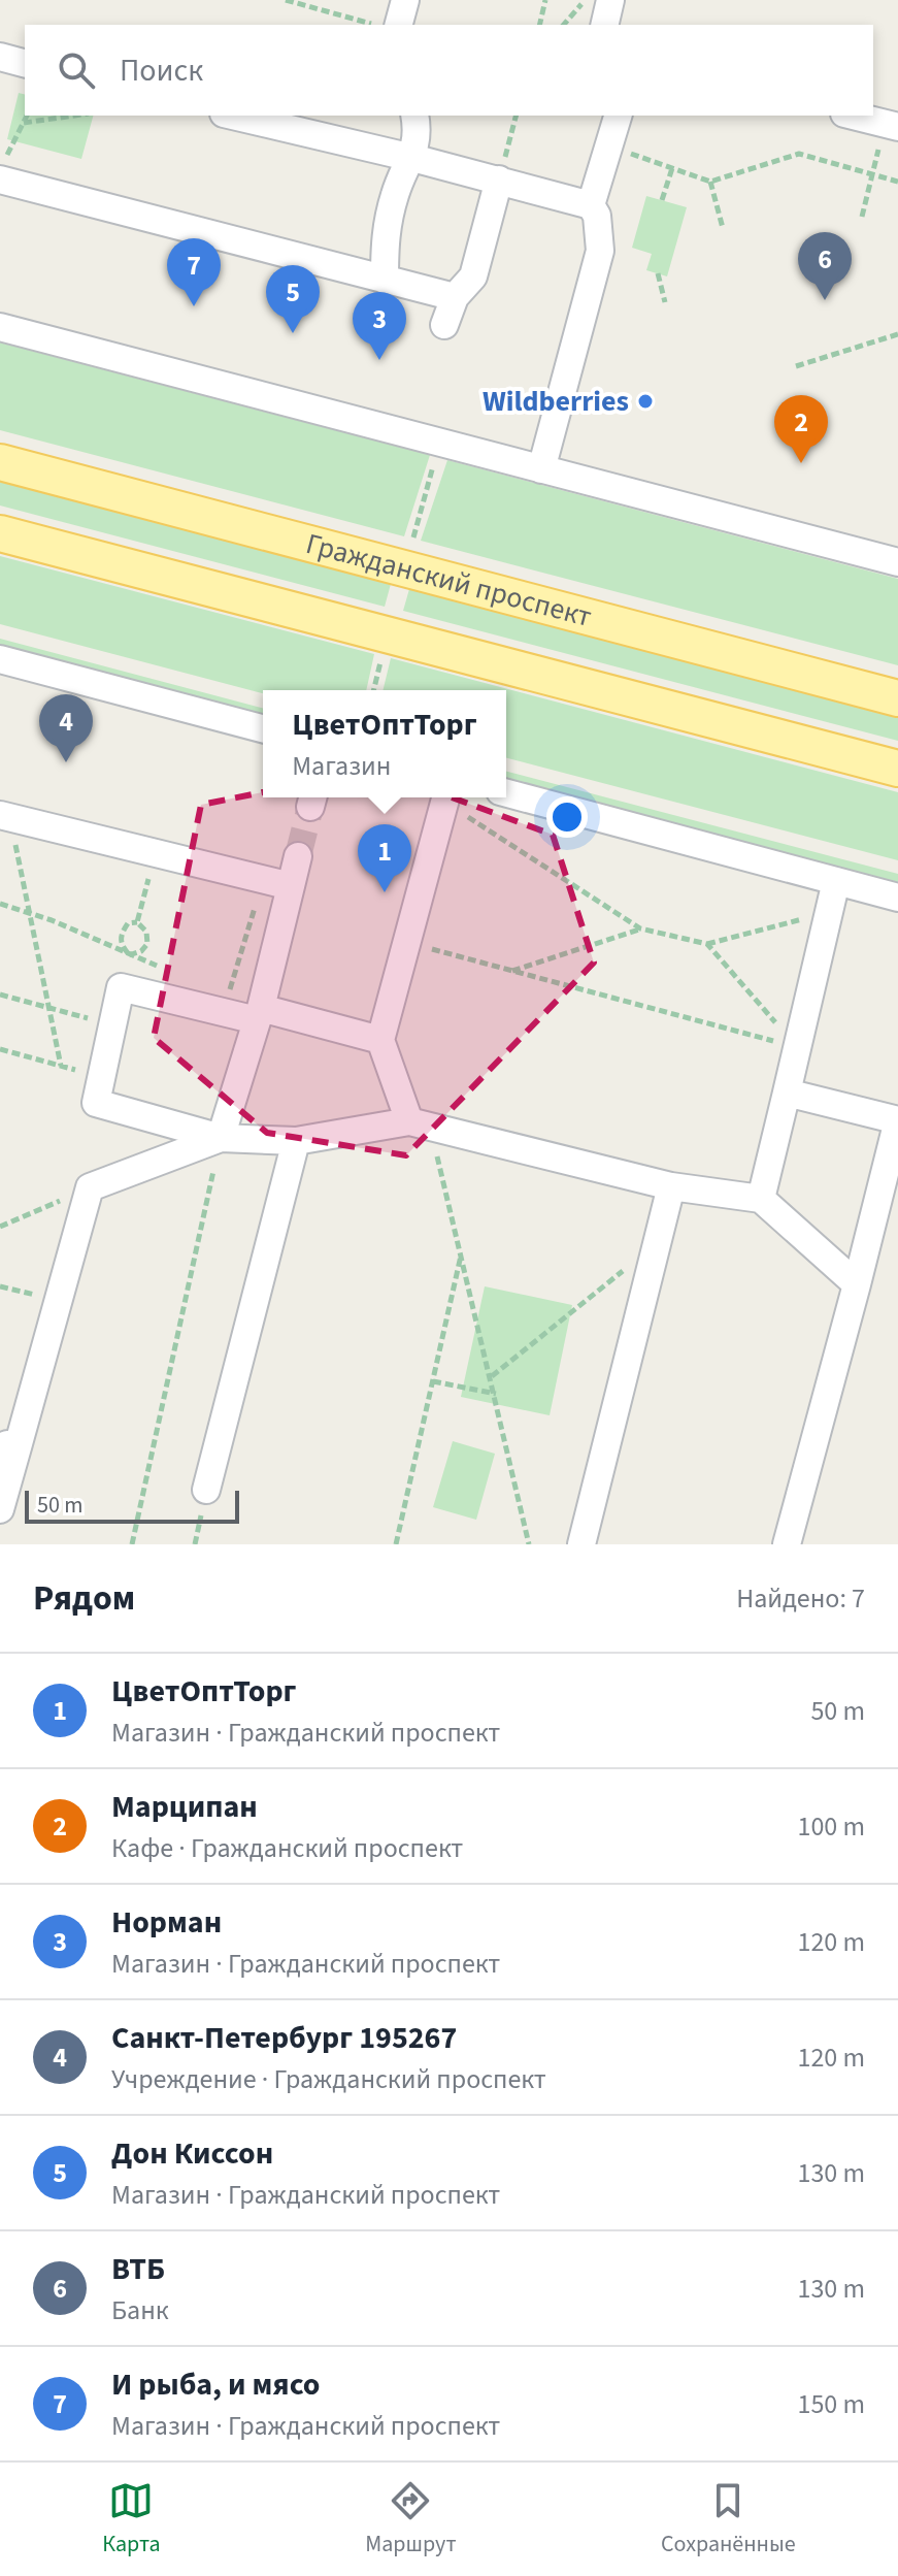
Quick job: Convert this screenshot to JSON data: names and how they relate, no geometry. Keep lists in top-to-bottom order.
{
  "streets": {
    "main road": ["Гражданский проспект"]
  },
  "places": ["Wildberries"],
  "scale_bar": "50 m",
  "page": {
    "search": "Поиск",
    "pins": [
      "6",
      "7",
      "5",
      "3",
      "2",
      "4",
      "1"
    ],
    "popup": ["ЦветОптТорг", "Магазин"],
    "scale": "50 m",
    "heading": ["Рядом", "Найдено: 7"],
    "list": [
      {
        "mark": "1",
        "name": "ЦветОптТорг",
        "note": "Магазин · Гражданский проспект",
        "value": "50 m"
      },
      {
        "mark": "2",
        "name": "Марципан",
        "note": "Кафе · Гражданский проспект",
        "value": "100 m"
      },
      {
        "mark": "3",
        "name": "Норман",
        "note": "Магазин · Гражданский проспект",
        "value": "120 m"
      },
      {
        "mark": "4",
        "name": "Санкт-Петербург 195267",
        "note": "Учреждение · Гражданский проспект",
        "value": "120 m"
      },
      {
        "mark": "5",
        "name": "Дон Киссон",
        "note": "Магазин · Гражданский проспект",
        "value": "130 m"
      },
      {
        "mark": "6",
        "name": "ВТБ",
        "note": "Банк",
        "value": "130 m"
      },
      {
        "mark": "7",
        "name": "И рыба, и мясо",
        "note": "Магазин · Гражданский проспект",
        "value": "150 m"
      }
    ],
    "nav": ["Карта", "Маршрут", "Сохранённые"]
  }
}
